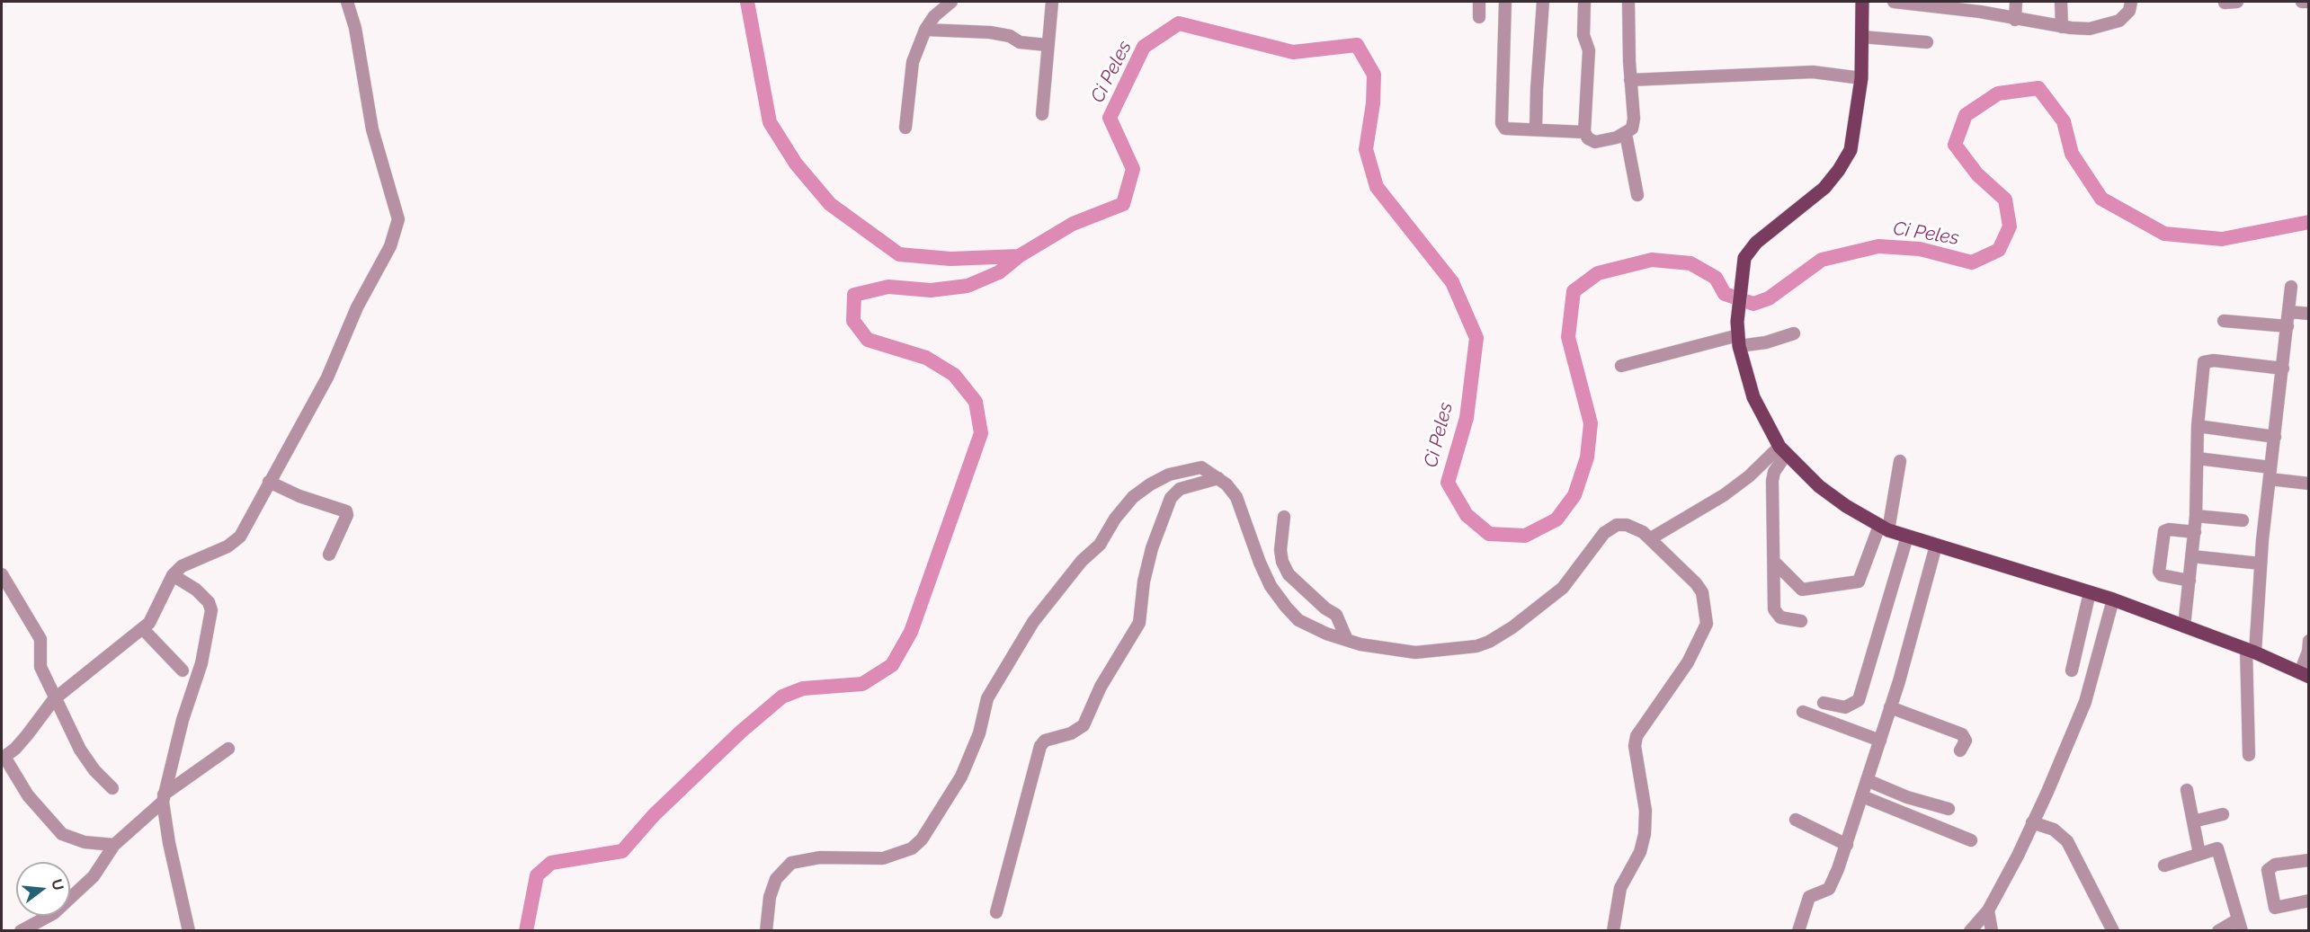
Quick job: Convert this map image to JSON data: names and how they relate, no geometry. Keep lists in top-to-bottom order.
{
  "water": ["Ci Peles"],
  "north": "right"
}
